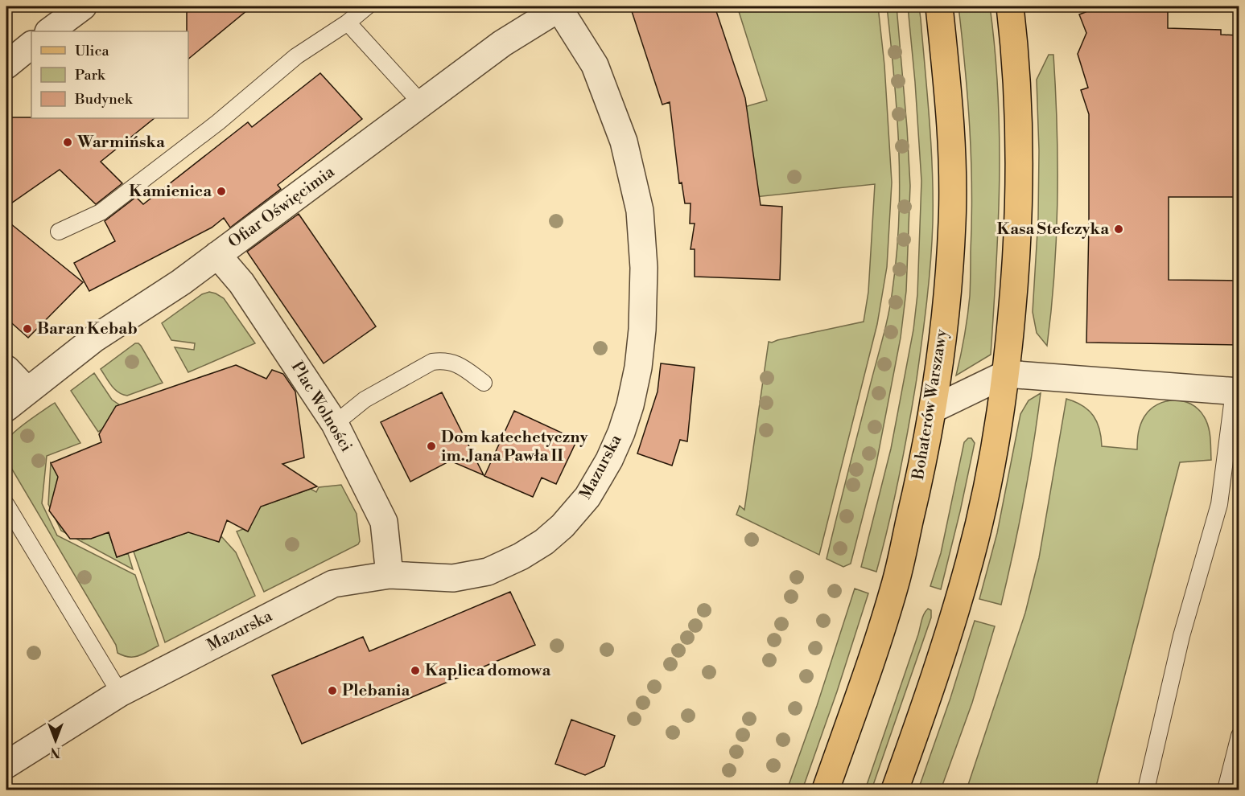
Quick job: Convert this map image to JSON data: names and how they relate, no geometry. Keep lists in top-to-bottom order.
{
  "streets": {
    "main road": ["Bohaterów Warszawy"],
    "street": ["Ofiar Oświęcimia", "Plac Wolności", "Mazurska"]
  },
  "crossings": [
    ["Ofiar Oświęcimia", "Plac Wolności"],
    ["Ofiar Oświęcimia", "Mazurska"],
    ["Plac Wolności", "Mazurska"]
  ],
  "places": [
    "Warmińska",
    "Kamienica",
    "Kasa Stefczyka",
    "Baran Kebab",
    "Dom katechetyczny im. Jana Pawła II",
    "Kaplica domowa",
    "Plebania"
  ],
  "legend": ["Ulica", "Park", "Budynek"],
  "north": "bottom"
}
